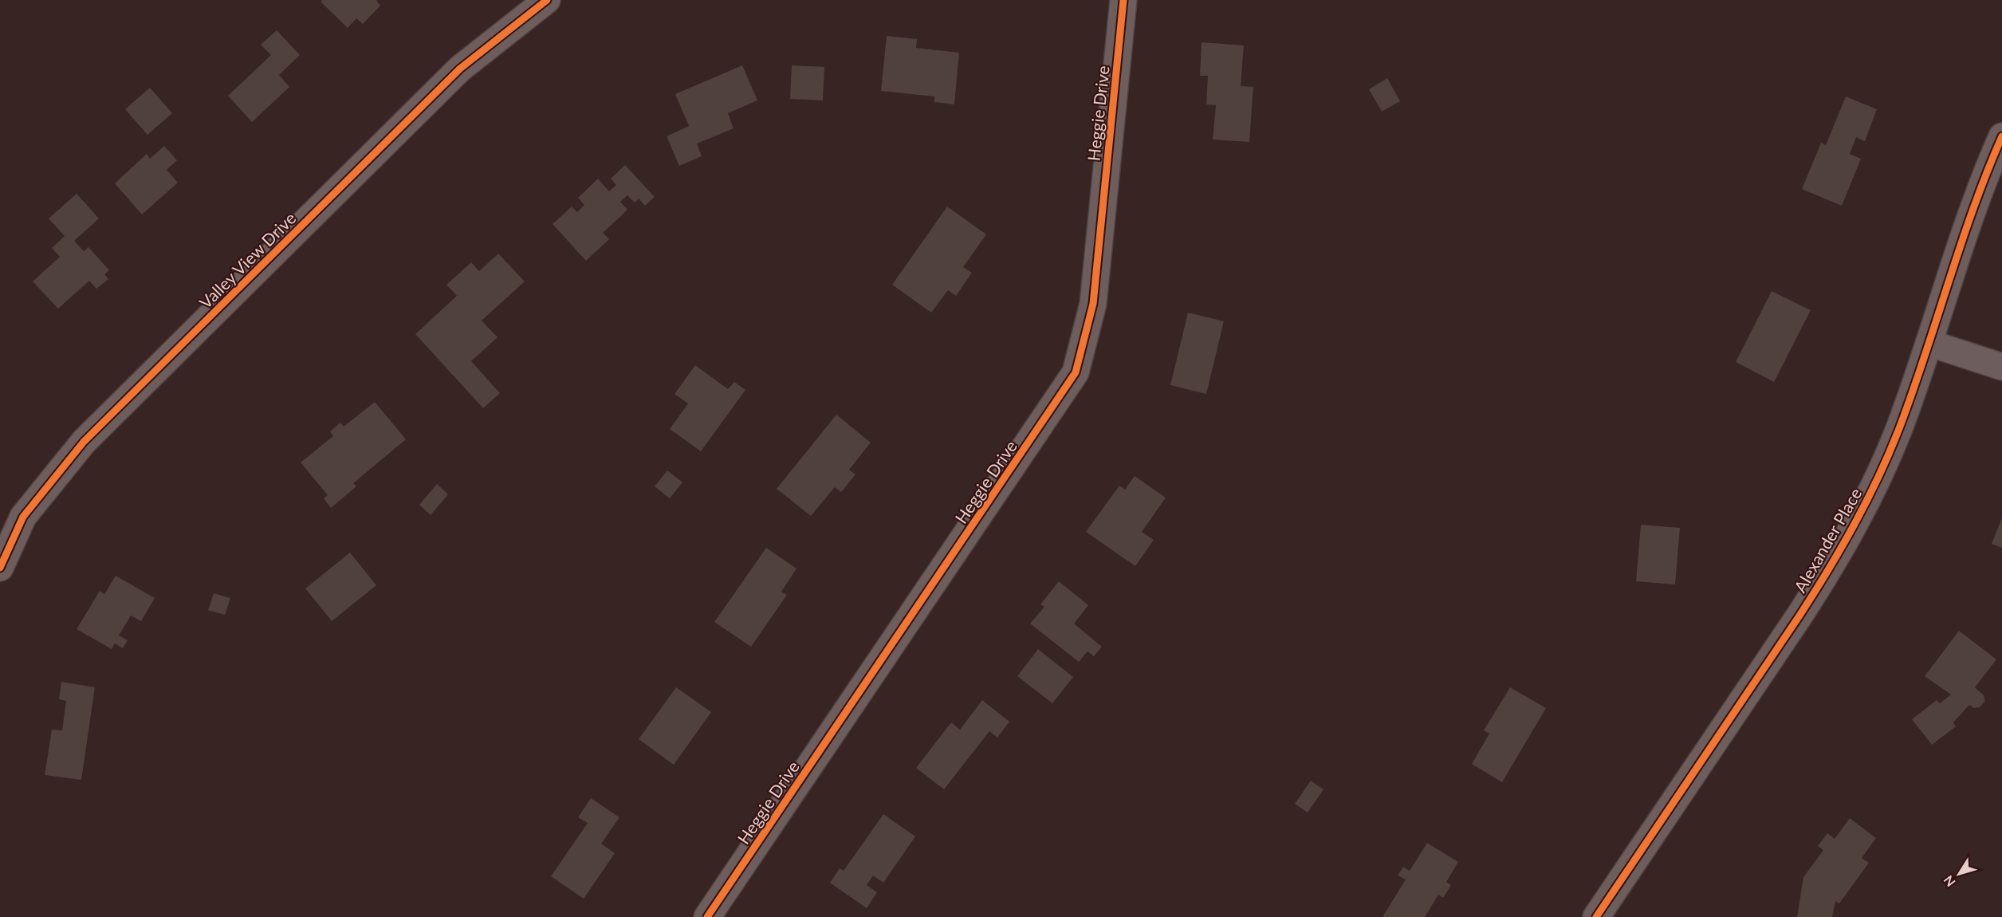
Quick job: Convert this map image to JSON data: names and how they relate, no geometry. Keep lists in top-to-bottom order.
{
  "streets": {
    "street": ["Heggie Drive", "Valley View Drive", "Alexander Place"]
  },
  "north": "bottom left"
}
